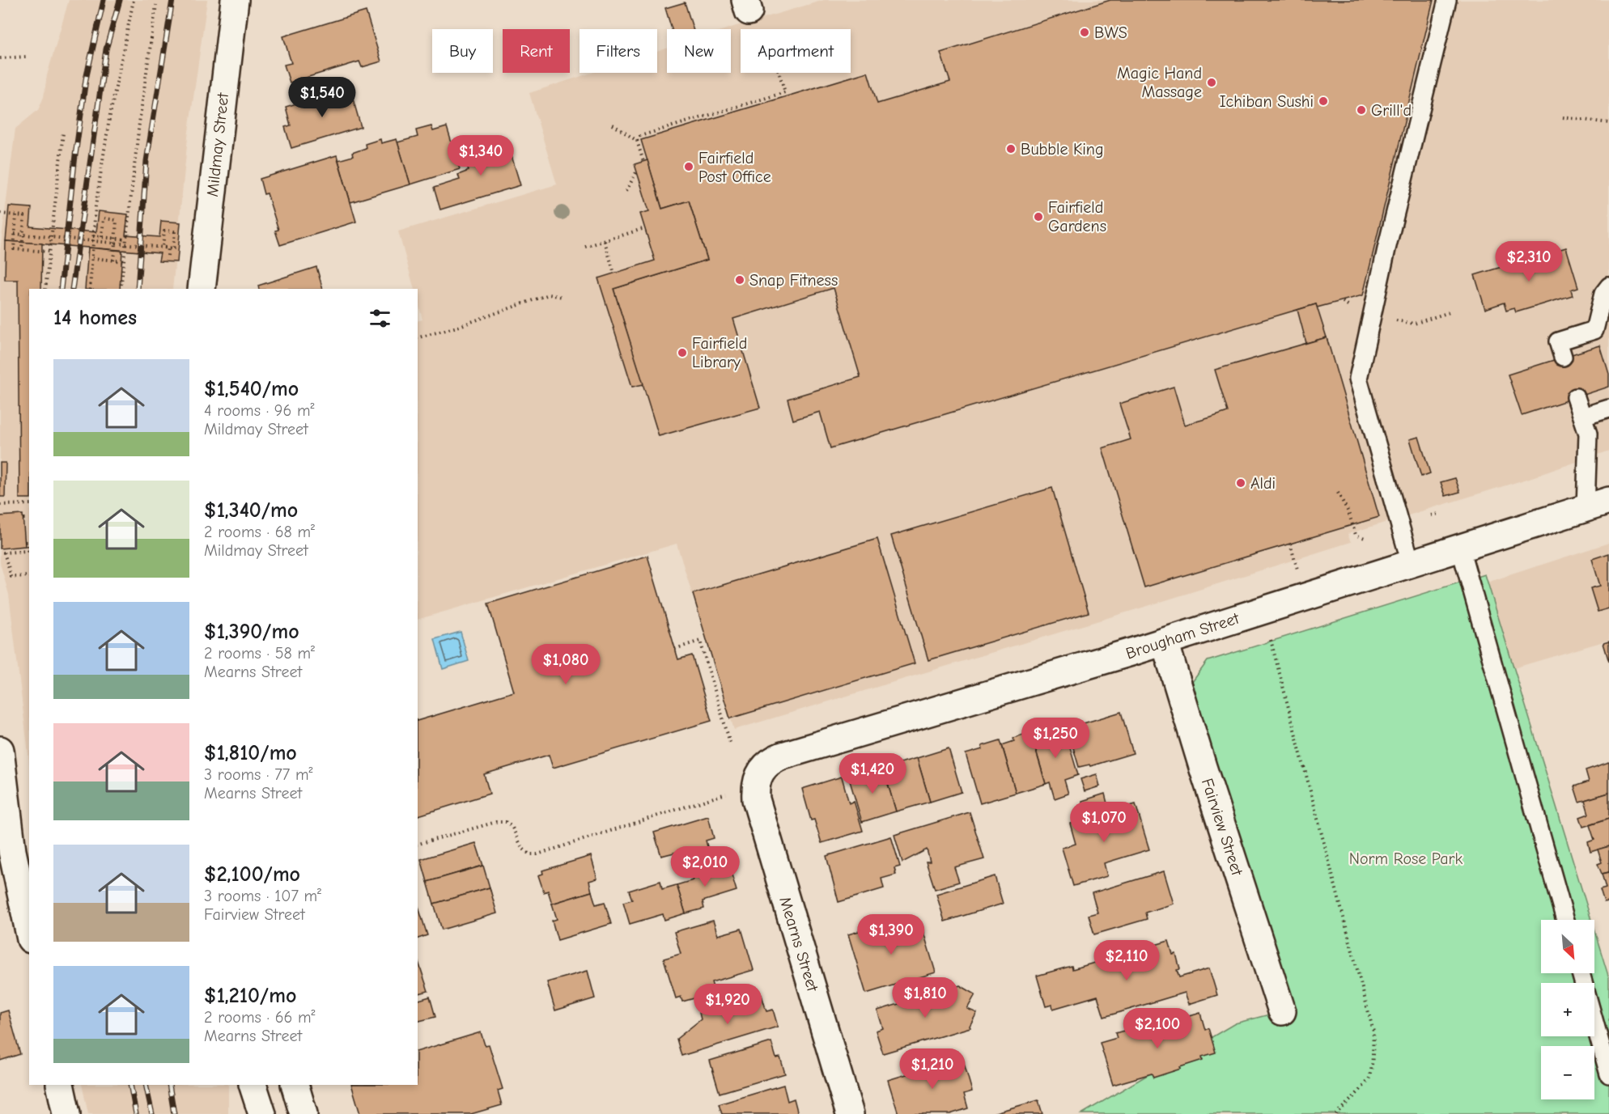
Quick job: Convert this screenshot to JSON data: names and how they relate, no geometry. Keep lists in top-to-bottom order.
{
  "streets": {
    "street": [
      "Mildmay Street",
      "Brougham Street",
      "Fairview Street",
      "Mearns Street"
    ]
  },
  "crossings": [
    ["Brougham Street", "Fairview Street"],
    ["Brougham Street", "Mearns Street"]
  ],
  "parks": ["Norm Rose Park"],
  "places": [
    "BWS",
    "Magic Hand Massage",
    "Ichiban Sushi",
    "Grill'd",
    "Bubble King",
    "Fairfield Post Office",
    "Fairfield Gardens",
    "Snap Fitness",
    "Fairfield Library",
    "Aldi"
  ],
  "north": "bottom right",
  "page": {
    "chip": [
      "Buy",
      "Rent",
      "Filters",
      "New",
      "Apartment"
    ],
    "price": [
      "$1,540",
      "$1,340",
      "$2,310",
      "$1,080",
      "$1,250",
      "$1,420",
      "$1,070",
      "$2,010",
      "$1,390",
      "$2,110",
      "$1,810",
      "$1,920",
      "$2,100",
      "$1,210"
    ],
    "heading": "14 homes",
    "list": [
      {
        "name": "$1,540/mo",
        "note": "4 rooms · 96 m² · Mildmay Street"
      },
      {
        "name": "$1,340/mo",
        "note": "2 rooms · 68 m² · Mildmay Street"
      },
      {
        "name": "$1,390/mo",
        "note": "2 rooms · 58 m² · Mearns Street"
      },
      {
        "name": "$1,810/mo",
        "note": "3 rooms · 77 m² · Mearns Street"
      },
      {
        "name": "$2,100/mo",
        "note": "3 rooms · 107 m² · Fairview Street"
      },
      {
        "name": "$1,210/mo",
        "note": "2 rooms · 66 m² · Mearns Street"
      }
    ],
    "map_buttons": ["+", "−"]
  }
}
